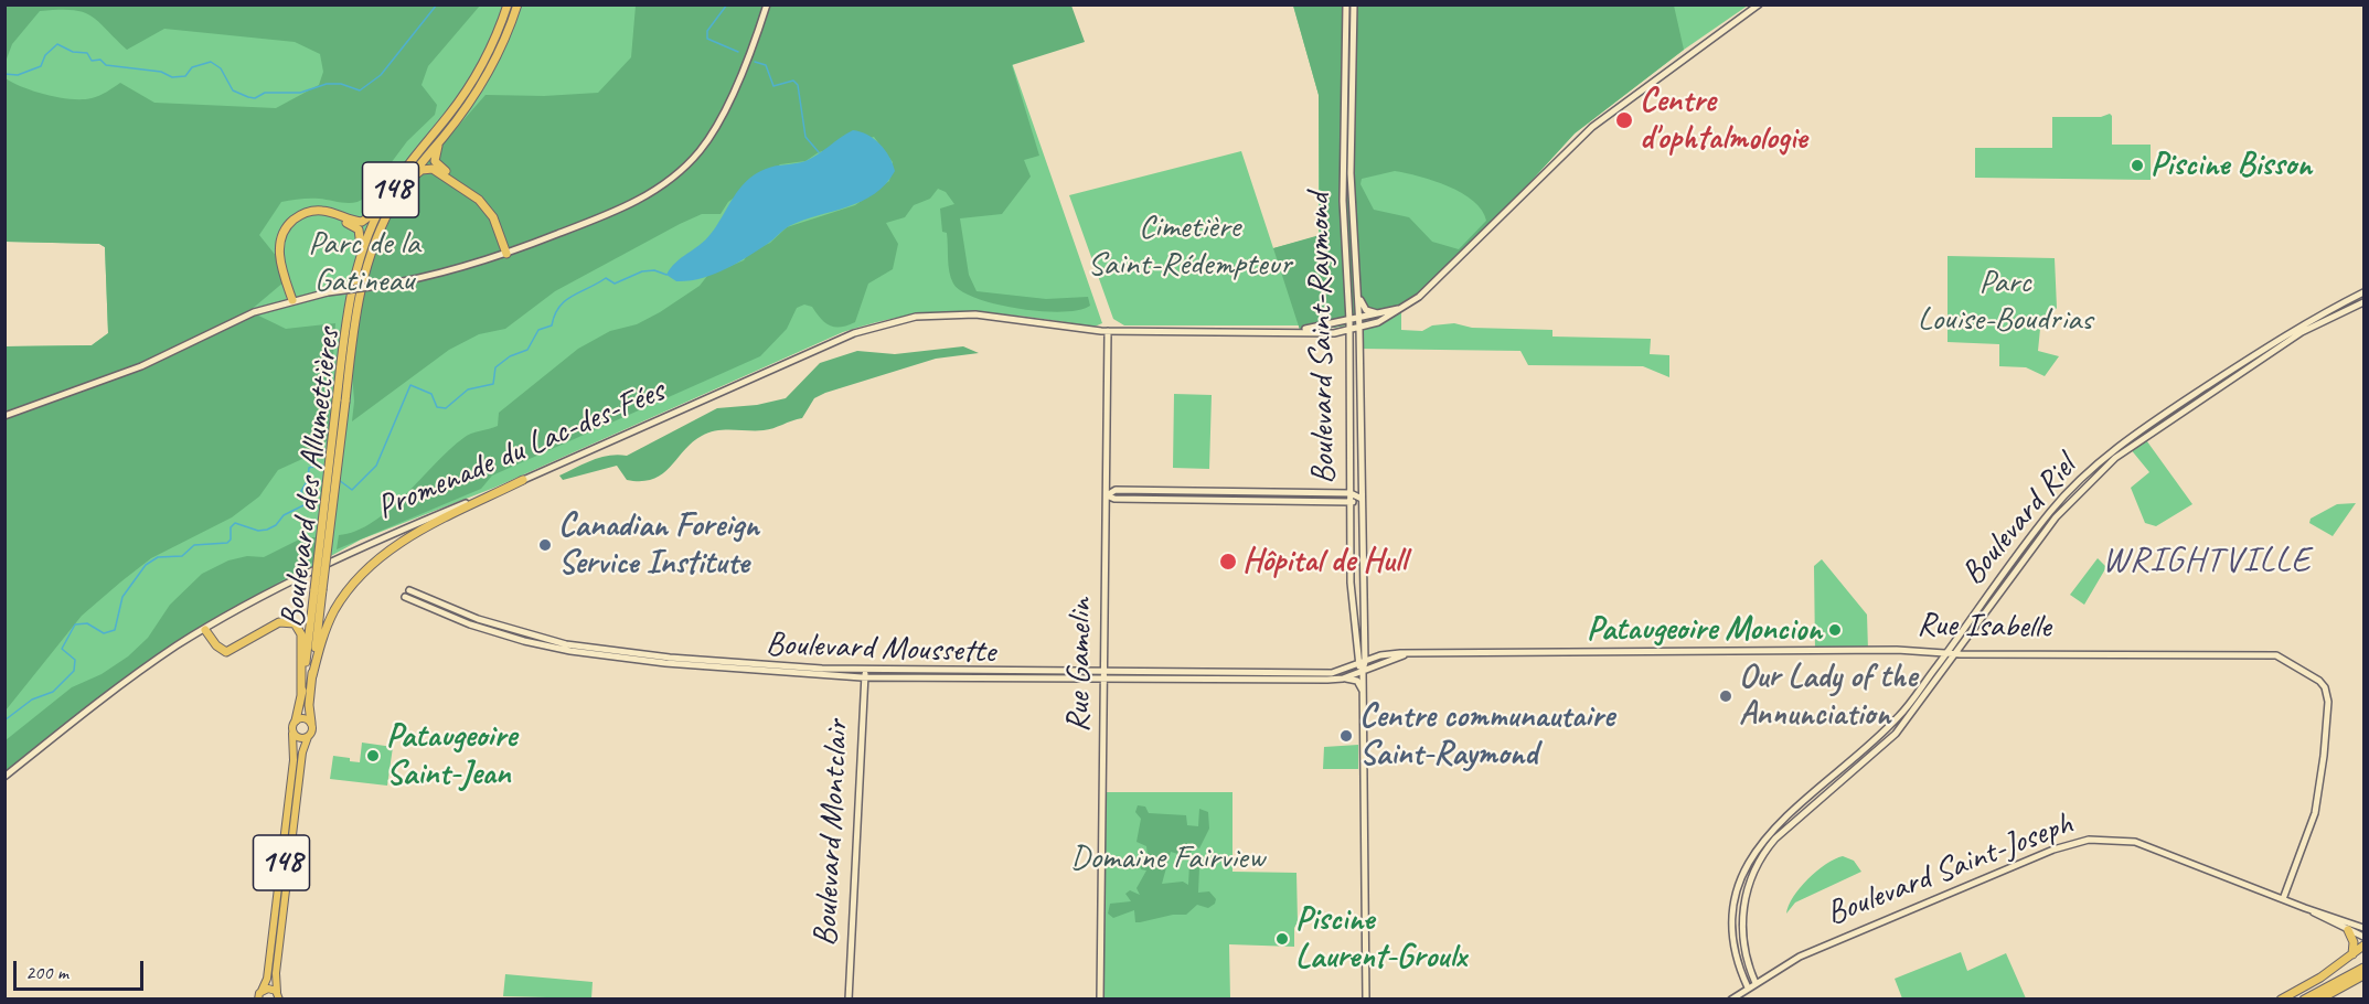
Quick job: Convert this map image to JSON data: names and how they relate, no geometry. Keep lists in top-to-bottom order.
{
  "streets": {
    "highway": ["148", "Boulevard des Allumettières"],
    "street": [
      "Boulevard Saint-Raymond",
      "Promenade du Lac-des-Fées",
      "Boulevard Riel",
      "Rue Isabelle",
      "Boulevard Moussette",
      "Rue Gamelin",
      "Boulevard Montclair",
      "Boulevard Saint-Joseph"
    ]
  },
  "crossings": [
    ["148", "Boulevard des Allumettières"],
    ["Boulevard Saint-Raymond", "Rue Isabelle"],
    ["Boulevard Saint-Raymond", "Boulevard Moussette"],
    ["Promenade du Lac-des-Fées", "Rue Gamelin"],
    ["Boulevard Riel", "Rue Isabelle"],
    ["Boulevard Riel", "Boulevard Saint-Joseph"],
    ["Rue Isabelle", "Boulevard Moussette"],
    ["Rue Isabelle", "Boulevard Saint-Joseph"],
    ["Boulevard Moussette", "Rue Gamelin"],
    ["Boulevard Moussette", "Boulevard Montclair"]
  ],
  "districts": ["WRIGHTVILLE"],
  "parks": [
    "Cimetière Saint-Rédempteur",
    "Parc de la Gatineau",
    "Parc Louise-Boudrias",
    "Domaine Fairview"
  ],
  "places": [
    "Centre d'ophtalmologie",
    "Piscine Bisson",
    "Canadian Foreign Service Institute",
    "Hôpital de Hull",
    "Pataugeoire Moncion",
    "Our Lady of the Annunciation",
    "Centre communautaire Saint-Raymond",
    "Pataugeoire Saint-Jean",
    "Piscine Laurent-Groulx"
  ],
  "scale_bar": "200 m"
}
